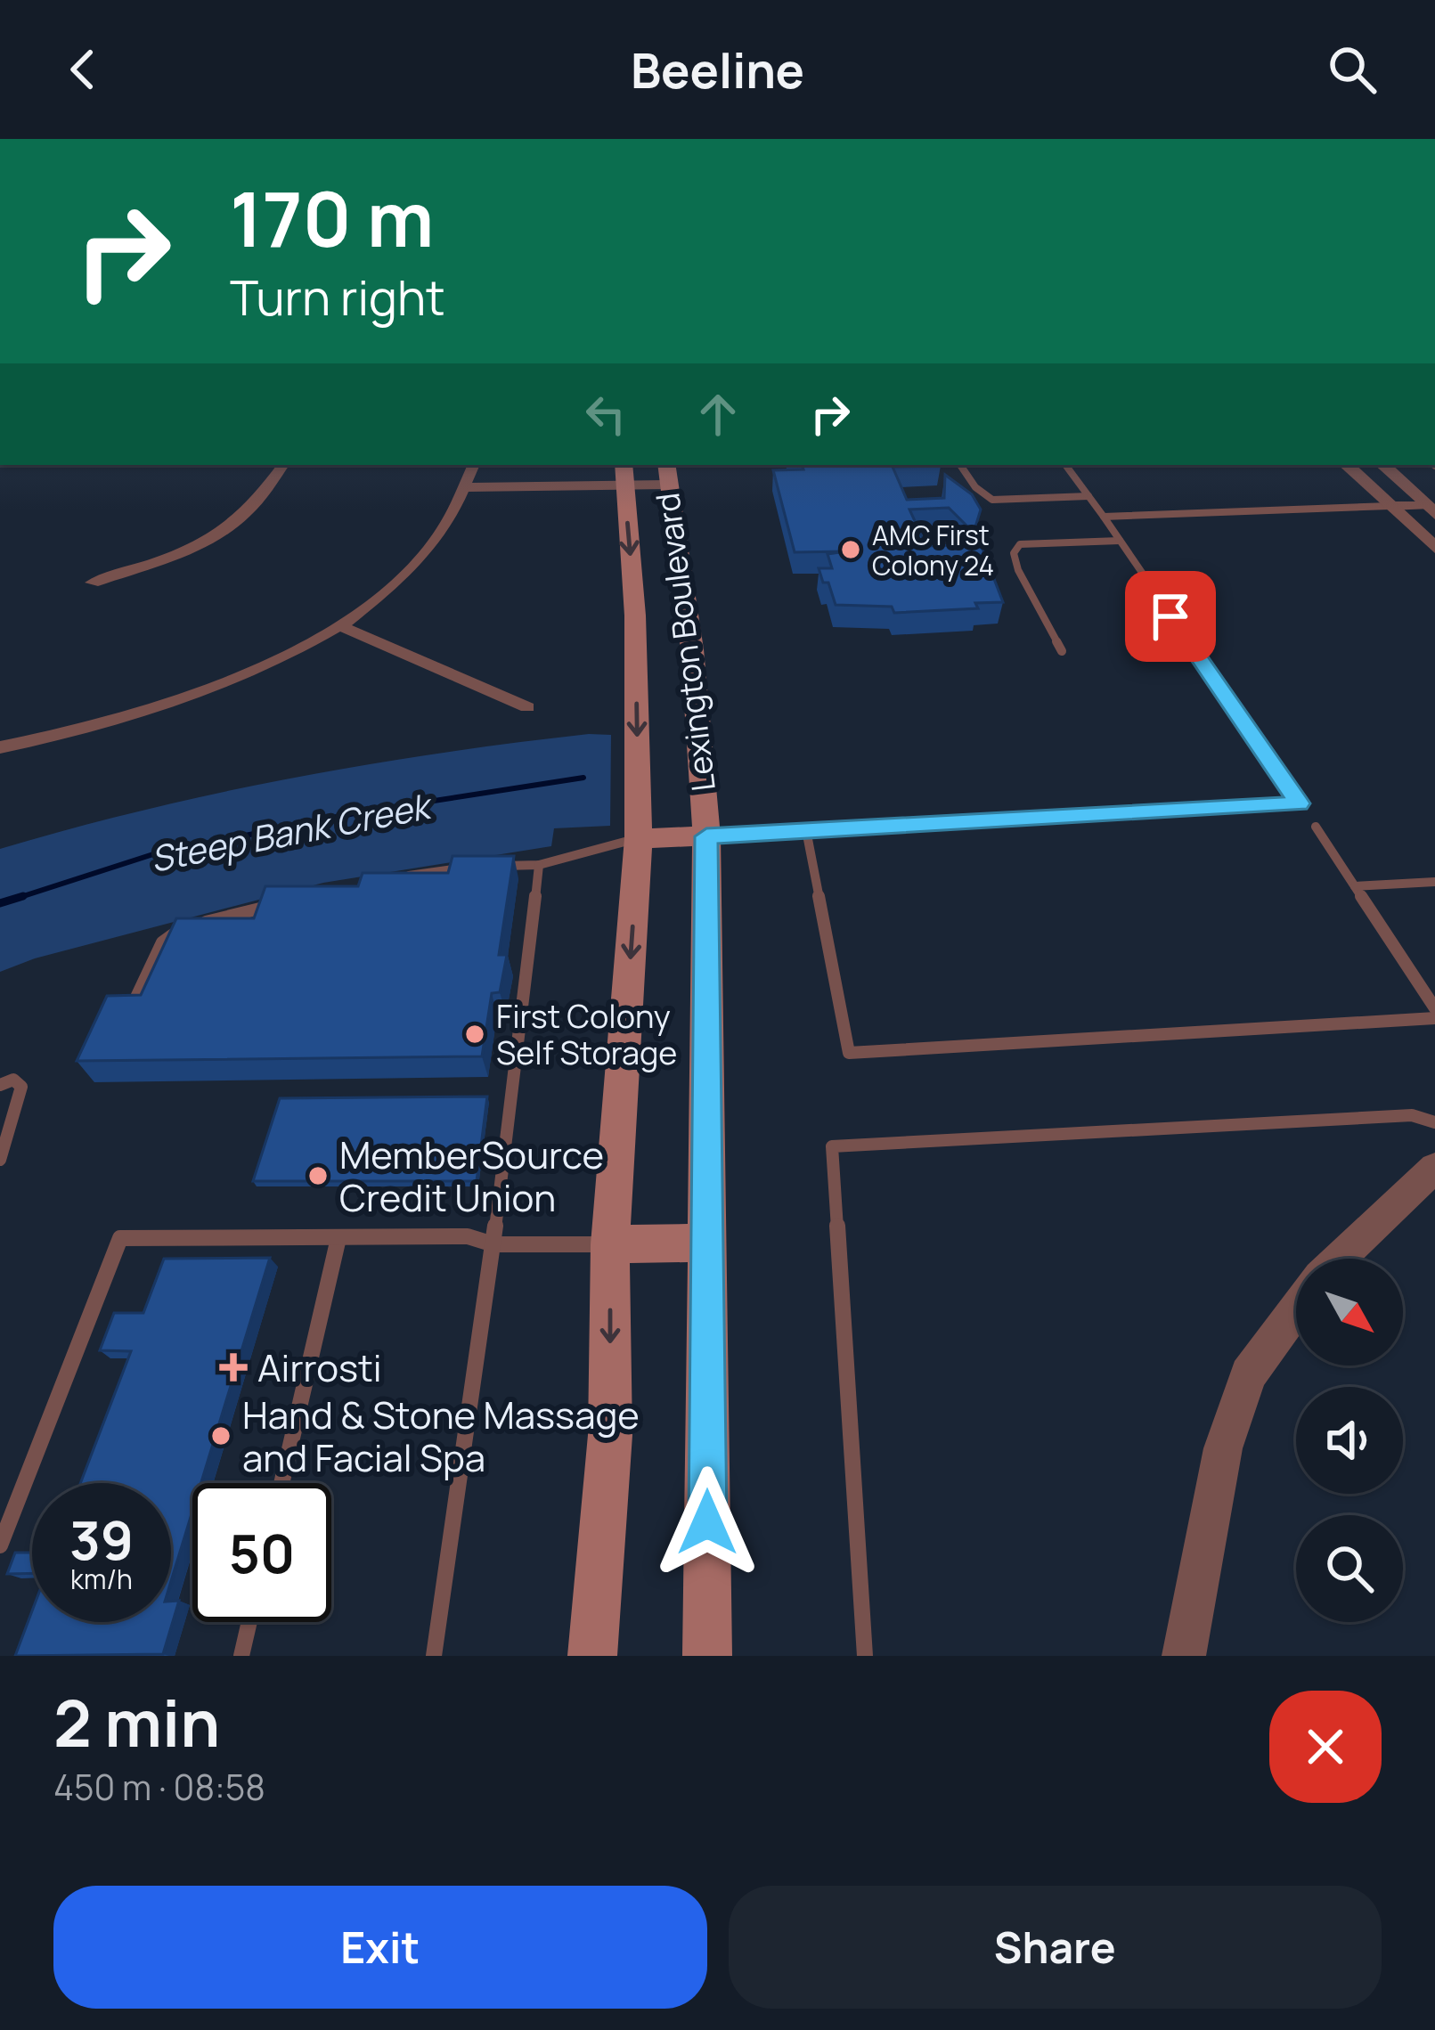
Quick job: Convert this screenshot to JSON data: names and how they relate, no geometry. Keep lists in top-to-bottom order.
{
  "streets": {
    "main road": ["Lexington Boulevard"]
  },
  "water": ["Steep Bank Creek"],
  "places": {
    "other": [
      "AMC First Colony 24",
      "First Colony Self Storage",
      "MemberSource Credit Union",
      "Hand & Stone Massage and Facial Spa"
    ],
    "health": ["Airrosti"]
  },
  "north": "bottom right",
  "page": {
    "header": "Beeline",
    "turn": ["170 m", "Turn right"],
    "speed": "39 km/h",
    "limit": "50",
    "heading": ["2 min", "450 m · 08:58"],
    "buttons": ["Exit", "Share"]
  }
}
